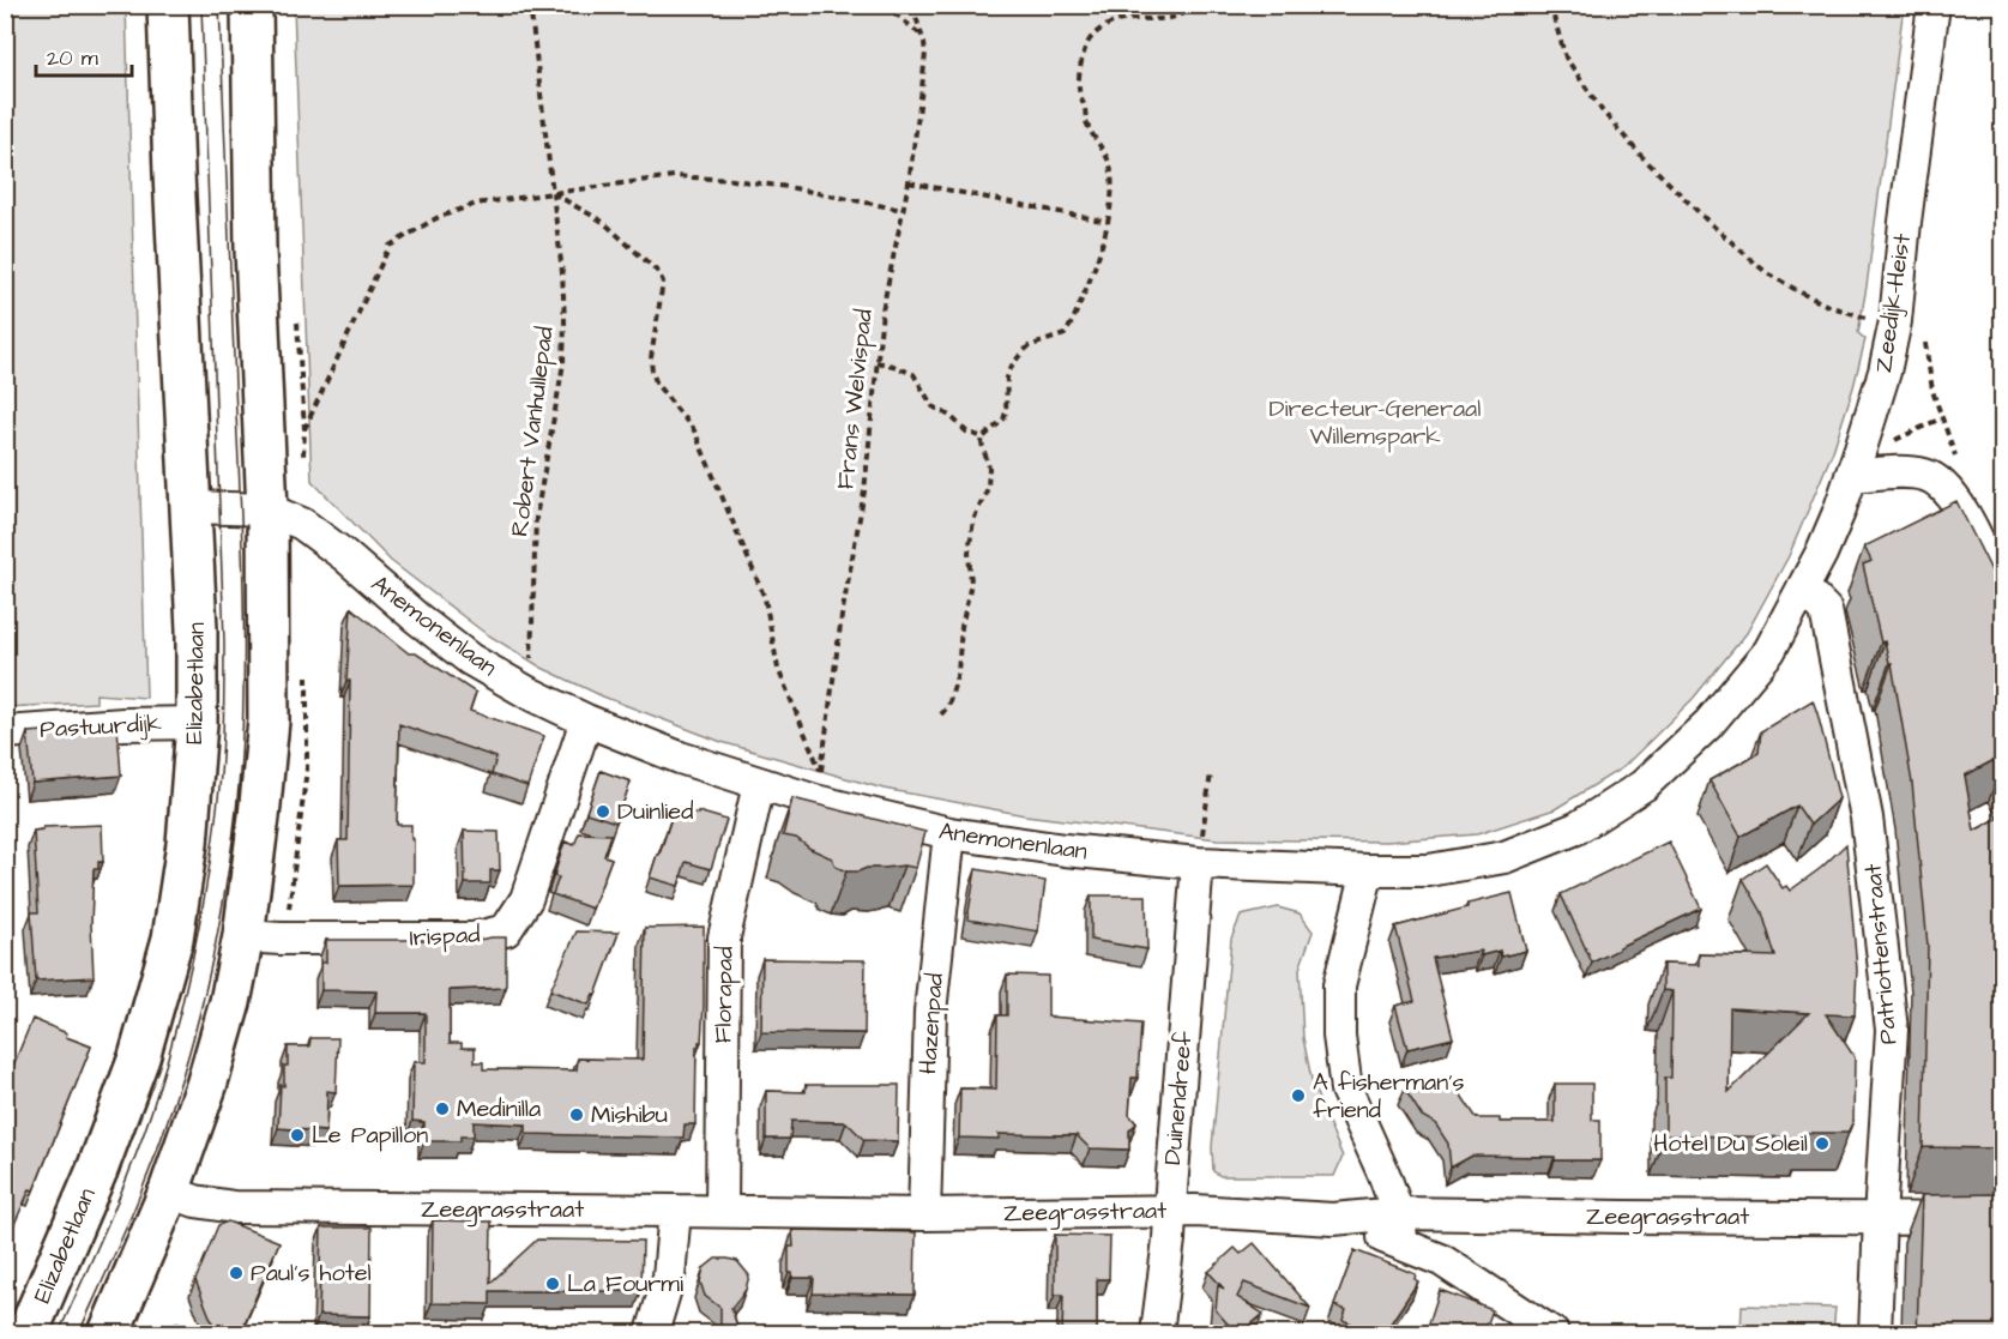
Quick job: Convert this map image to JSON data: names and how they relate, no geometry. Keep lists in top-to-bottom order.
{
  "streets": {
    "main road": ["Elizabetlaan"],
    "street": [
      "Zeedijk-Heist",
      "Anemonenlaan",
      "Pastuurdijk",
      "Irispad",
      "Patriottenstraat",
      "Florapad",
      "Hazenpad",
      "Duinendreef",
      "Zeegrasstraat"
    ],
    "path": ["Frans Welvispad", "Robert Vanhullepad"]
  },
  "crossings": [
    ["Zeedijk-Heist", "Anemonenlaan"],
    ["Zeedijk-Heist", "Patriottenstraat"],
    ["Frans Welvispad", "Robert Vanhullepad"],
    ["Robert Vanhullepad", "Anemonenlaan"],
    ["Anemonenlaan", "Elizabetlaan"],
    ["Anemonenlaan", "Irispad"],
    ["Anemonenlaan", "Patriottenstraat"],
    ["Anemonenlaan", "Florapad"],
    ["Anemonenlaan", "Hazenpad"],
    ["Anemonenlaan", "Duinendreef"],
    ["Elizabetlaan", "Pastuurdijk"],
    ["Patriottenstraat", "Zeegrasstraat"],
    ["Florapad", "Zeegrasstraat"],
    ["Hazenpad", "Zeegrasstraat"],
    ["Duinendreef", "Zeegrasstraat"]
  ],
  "parks": ["Directeur-Generaal Willemspark"],
  "places": [
    "Duinlied",
    "A fisherman’s friend",
    "Medinilla",
    "Mishibu",
    "Le Papillon",
    "Hotel Du Soleil",
    "Paul's hotel",
    "La Fourmi"
  ],
  "scale_bar": "20 m"
}
